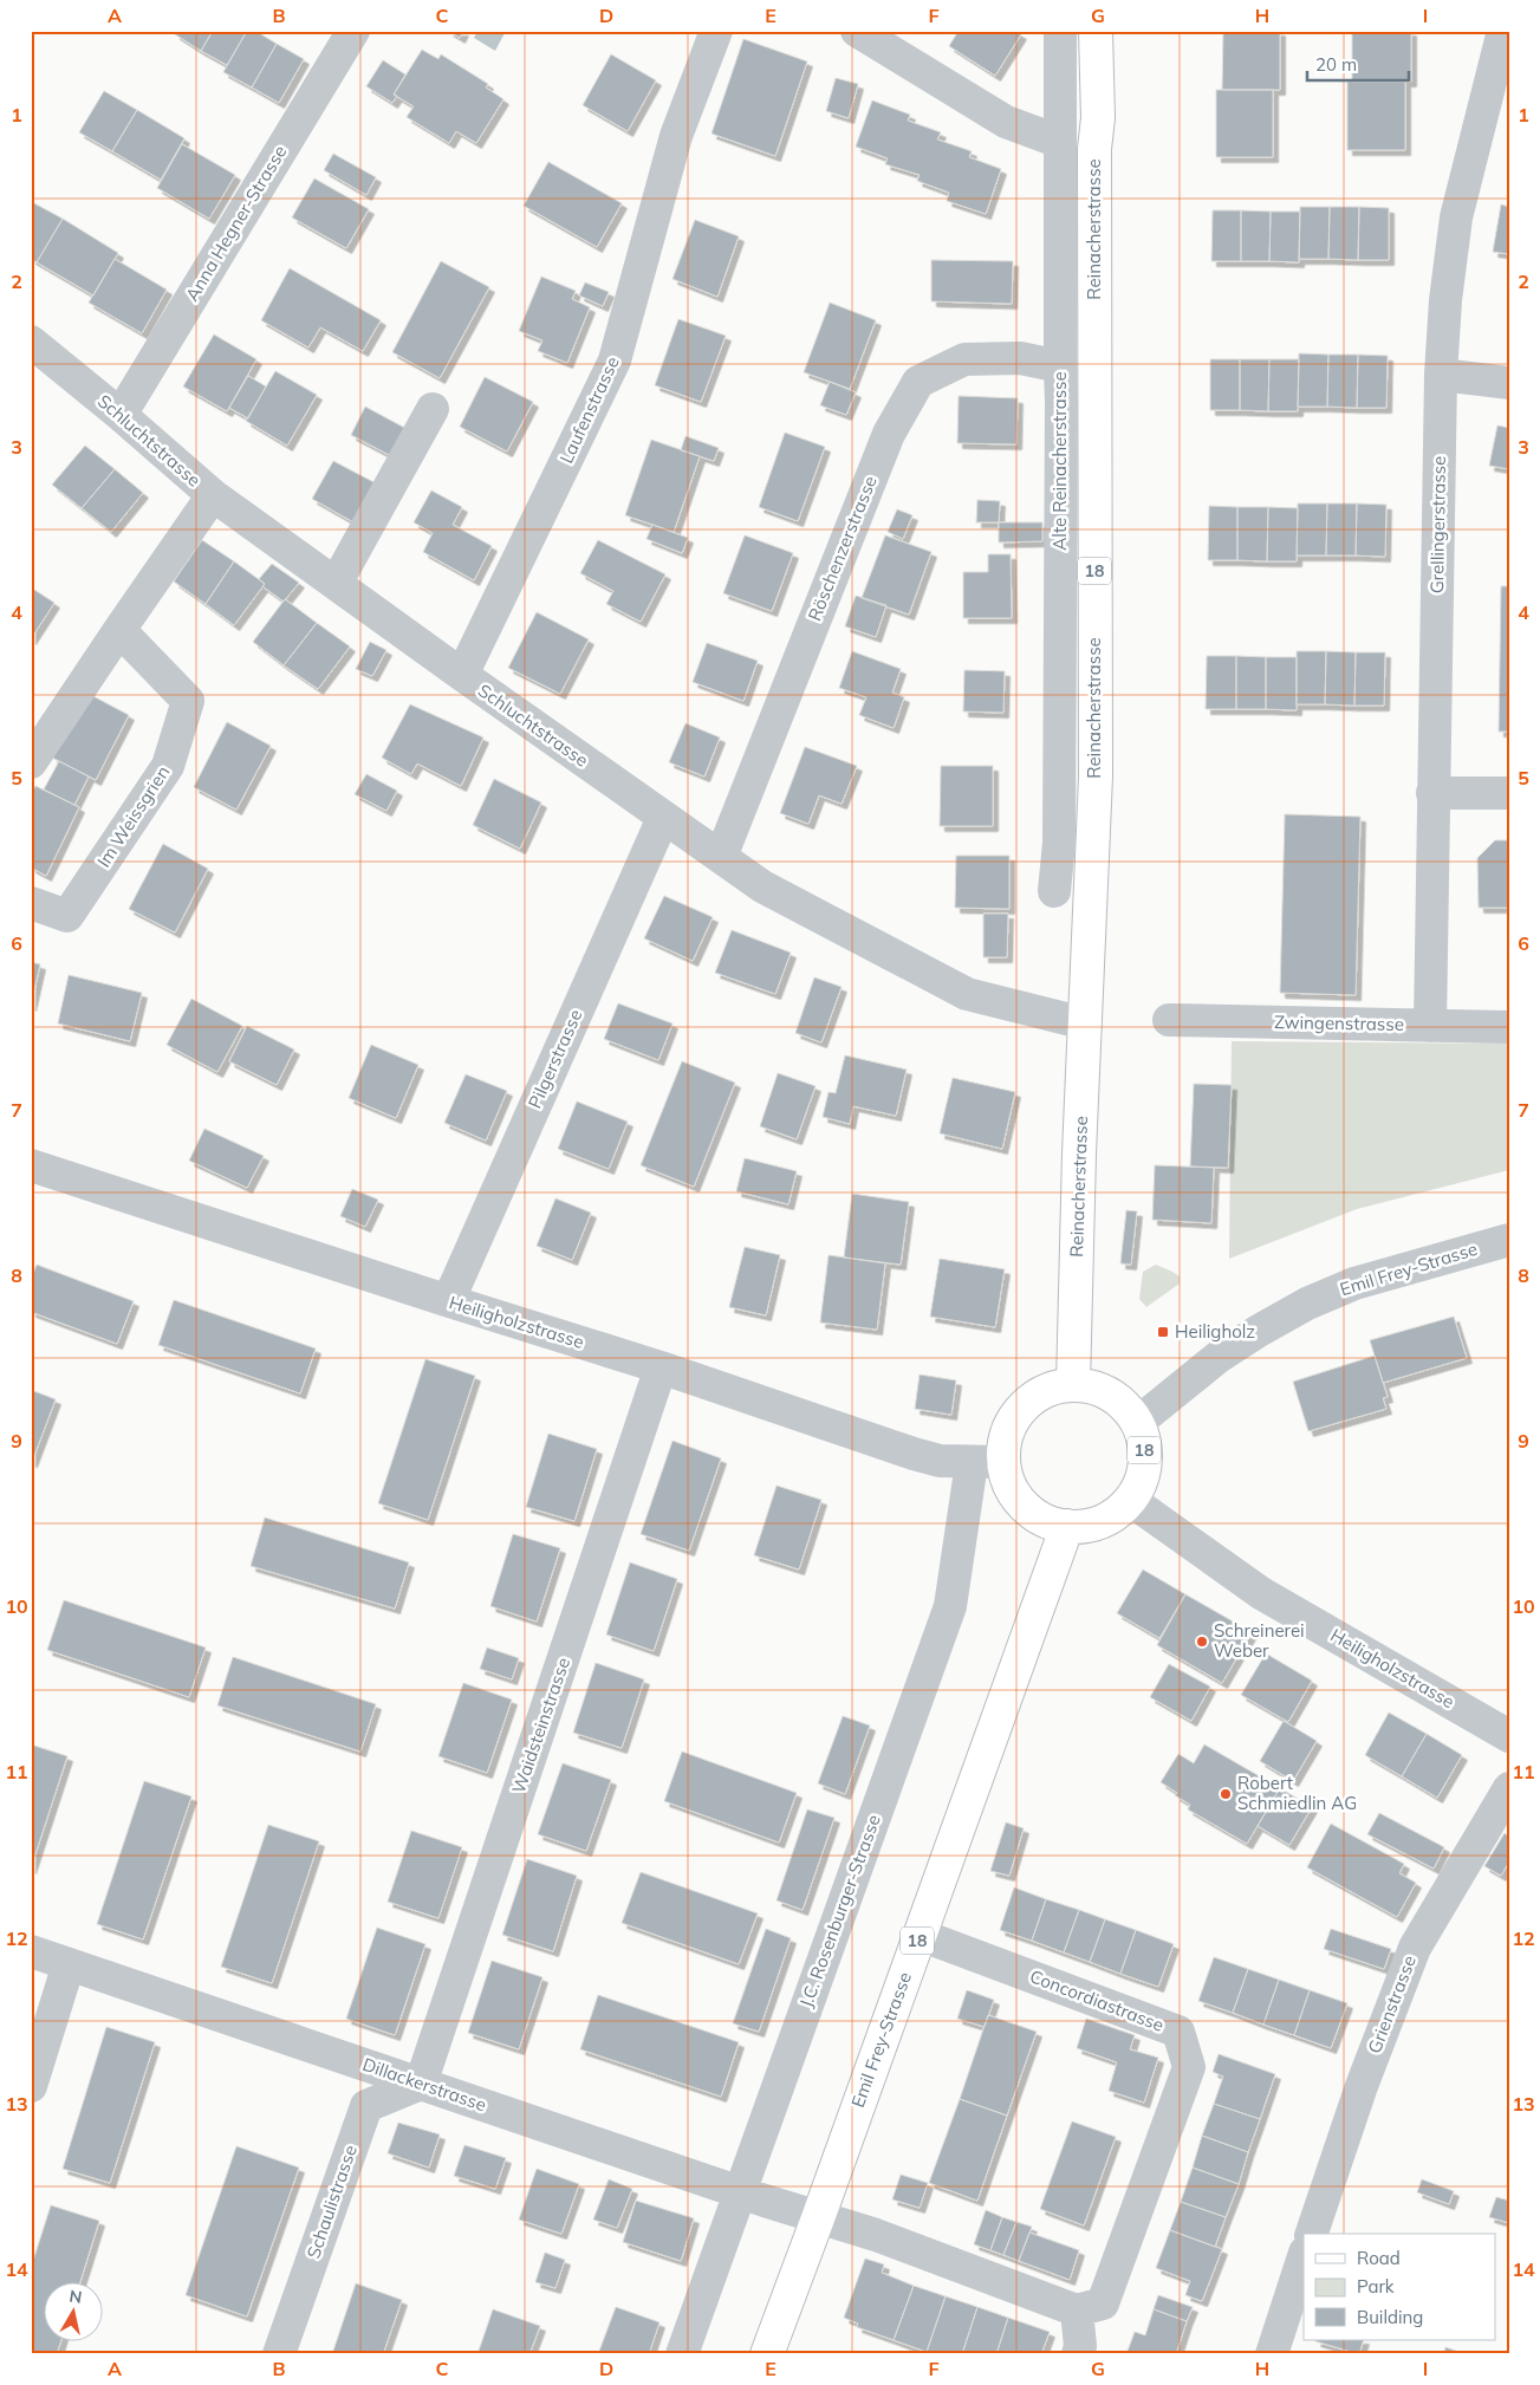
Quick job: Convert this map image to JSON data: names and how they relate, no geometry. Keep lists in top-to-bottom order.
{
  "streets": {
    "main road": ["Reinacherstrasse", "18", "Emil Frey-Strasse"],
    "street": [
      "Anna Hegner-Strasse",
      "Laufenstrasse",
      "Schluchtstrasse",
      "Alte Reinacherstrasse",
      "Grellingerstrasse",
      "Röschenzerstrasse",
      "Im Weissgrien",
      "Zwingenstrasse",
      "Pilgerstrasse",
      "Heiligholzstrasse",
      "Waidsteinstrasse",
      "J.C. Rosenburger-Strasse",
      "Concordiastrasse",
      "Grienstrasse",
      "Dillackerstrasse",
      "Schaulistrasse"
    ]
  },
  "crossings": [
    ["Anna Hegner-Strasse", "Schluchtstrasse"],
    ["Reinacherstrasse", "Schluchtstrasse"],
    ["Reinacherstrasse", "18"],
    ["Reinacherstrasse", "Emil Frey-Strasse"],
    ["Reinacherstrasse", "Heiligholzstrasse"],
    ["Laufenstrasse", "Schluchtstrasse"],
    ["Schluchtstrasse", "Röschenzerstrasse"],
    ["Schluchtstrasse", "Pilgerstrasse"],
    ["Alte Reinacherstrasse", "Röschenzerstrasse"],
    ["Grellingerstrasse", "Zwingenstrasse"],
    ["18", "Emil Frey-Strasse"],
    ["18", "Heiligholzstrasse"],
    ["Pilgerstrasse", "Heiligholzstrasse"],
    ["Emil Frey-Strasse", "Heiligholzstrasse"],
    ["Emil Frey-Strasse", "Concordiastrasse"],
    ["Emil Frey-Strasse", "Dillackerstrasse"],
    ["Heiligholzstrasse", "Waidsteinstrasse"],
    ["Heiligholzstrasse", "J.C. Rosenburger-Strasse"],
    ["Waidsteinstrasse", "Dillackerstrasse"],
    ["Waidsteinstrasse", "Schaulistrasse"],
    ["J.C. Rosenburger-Strasse", "Dillackerstrasse"],
    ["Dillackerstrasse", "Schaulistrasse"]
  ],
  "places": {
    "transit": ["Heiligholz"],
    "other": ["Schreinerei Weber", "Robert Schmiedlin AG"]
  },
  "legend": ["Road", "Park", "Building"],
  "scale_bar": "20 m",
  "north": "top",
  "grid": {
    "columns": [
      "A",
      "B",
      "C",
      "D",
      "E",
      "F",
      "G",
      "H",
      "I"
    ],
    "rows": [
      "1",
      "2",
      "3",
      "4",
      "5",
      "6",
      "7",
      "8",
      "9",
      "10",
      "11",
      "12",
      "13",
      "14"
    ]
  }
}
